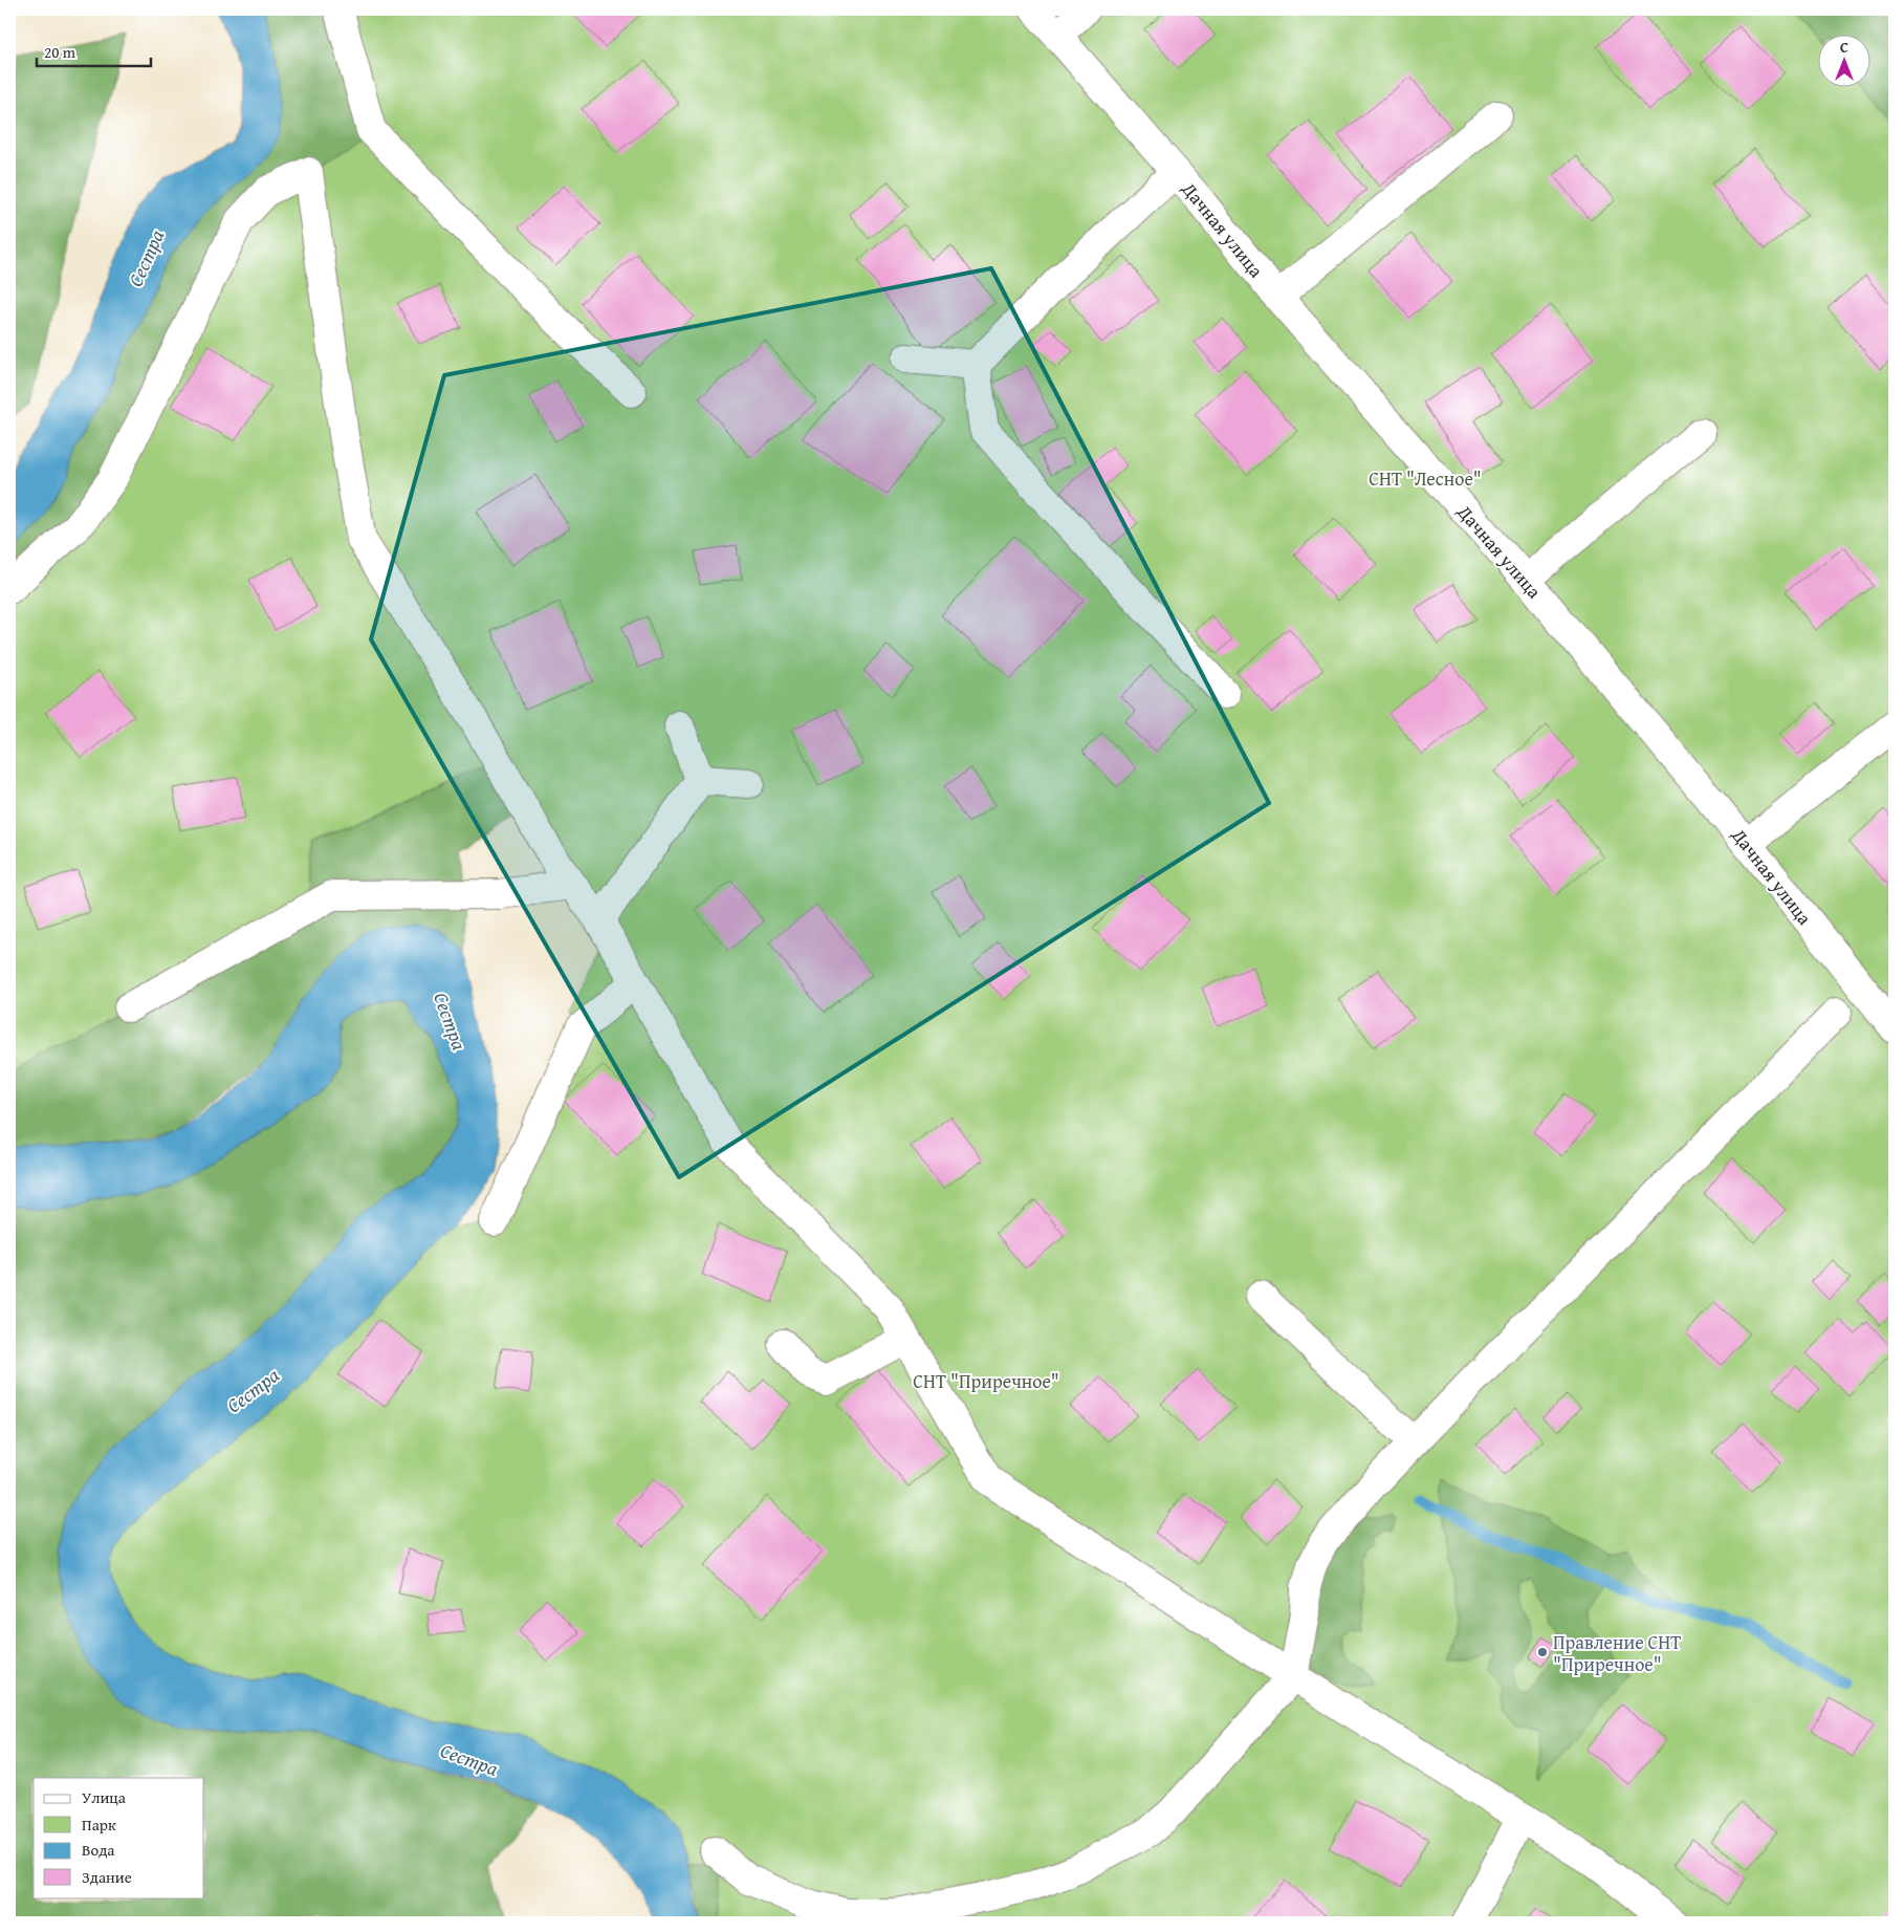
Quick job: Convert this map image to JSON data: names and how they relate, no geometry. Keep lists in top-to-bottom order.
{
  "streets": {
    "street": ["Дачная улица"]
  },
  "water": ["Сестра"],
  "parks": ["СНТ \"Лесное\"", "СНТ \"Приречное\""],
  "places": ["Правление СНТ \"Приречное\""],
  "legend": [
    "Улица",
    "Парк",
    "Вода",
    "Здание"
  ],
  "scale_bar": "20 m",
  "north": "top"
}
